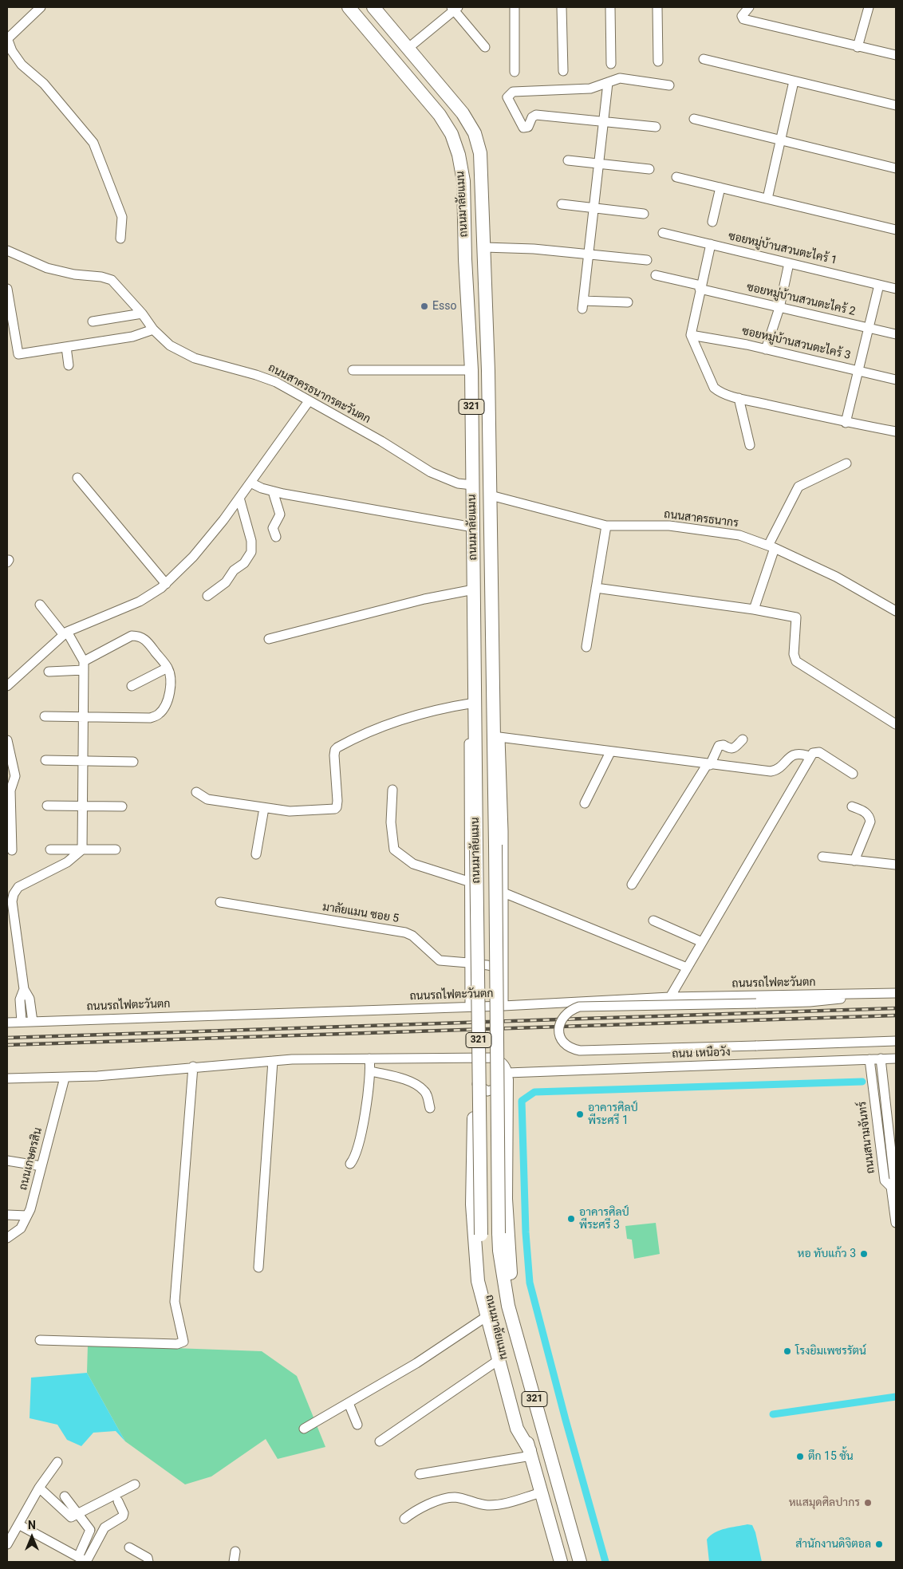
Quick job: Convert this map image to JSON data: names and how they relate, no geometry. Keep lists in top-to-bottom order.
{
  "streets": {
    "highway": ["ถนนมาลัยแมน", "321"],
    "street": [
      "ซอยหมู่บ้านสวนตะไคร้ 1",
      "ซอยหมู่บ้านสวนตะไคร้ 2",
      "ซอยหมู่บ้านสวนตะไคร้ 3",
      "ถนนสาครธนากรตะวันตก",
      "ถนนสาครธนากร",
      "มาลัยแมน ซอย 5",
      "ถนนรถไฟตะวันตก",
      "ถนน เหนือวัง",
      "ถนนสนามจันทร์",
      "ถนนเกษตรสิน"
    ]
  },
  "crossings": [
    ["ถนนมาลัยแมน", "ถนนสาครธนากรตะวันตก"],
    ["ถนนมาลัยแมน", "ถนนสาครธนากร"],
    ["321", "ถนน เหนือวัง"],
    ["ถนน เหนือวัง", "ถนนสนามจันทร์"]
  ],
  "places": [
    "Esso",
    "อาคารศิลป์ พีระศรี 1",
    "อาคารศิลป์ พีระศรี 3",
    "หอ ทับแก้ว 3",
    "โรงยิมเพชรรัตน์",
    "ตึก 15 ชั้น",
    "หแสมุดศิลปากร",
    "สำนักงานดิจิตอล"
  ],
  "north": "top"
}
